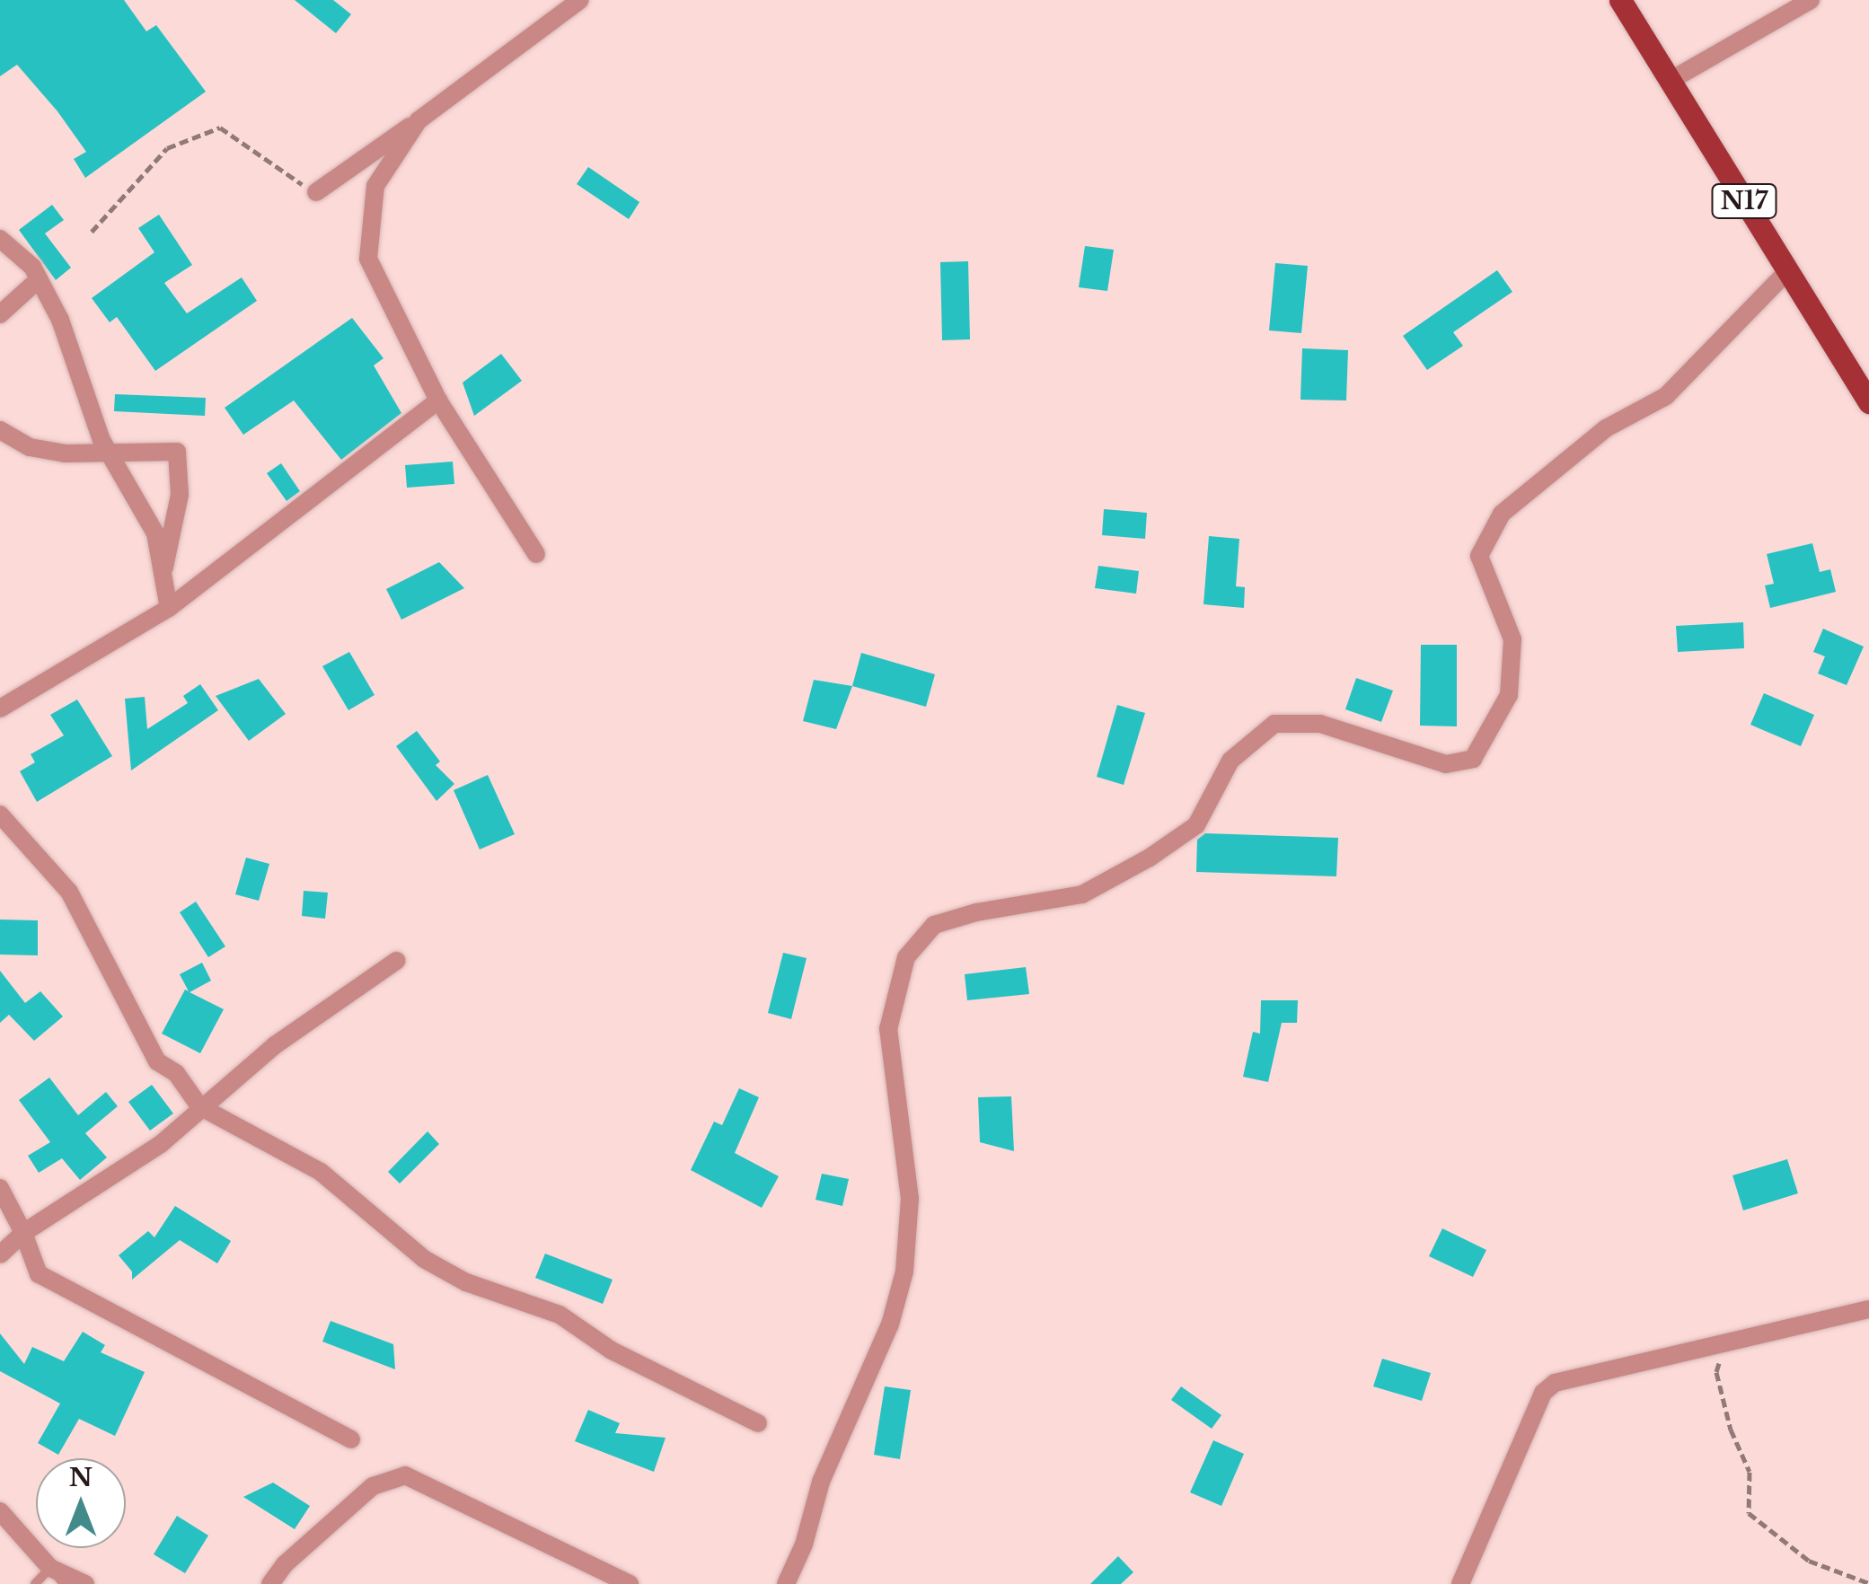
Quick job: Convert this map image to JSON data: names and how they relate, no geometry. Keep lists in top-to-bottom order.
{
  "streets": {
    "main road": ["N17"]
  },
  "north": "top"
}
